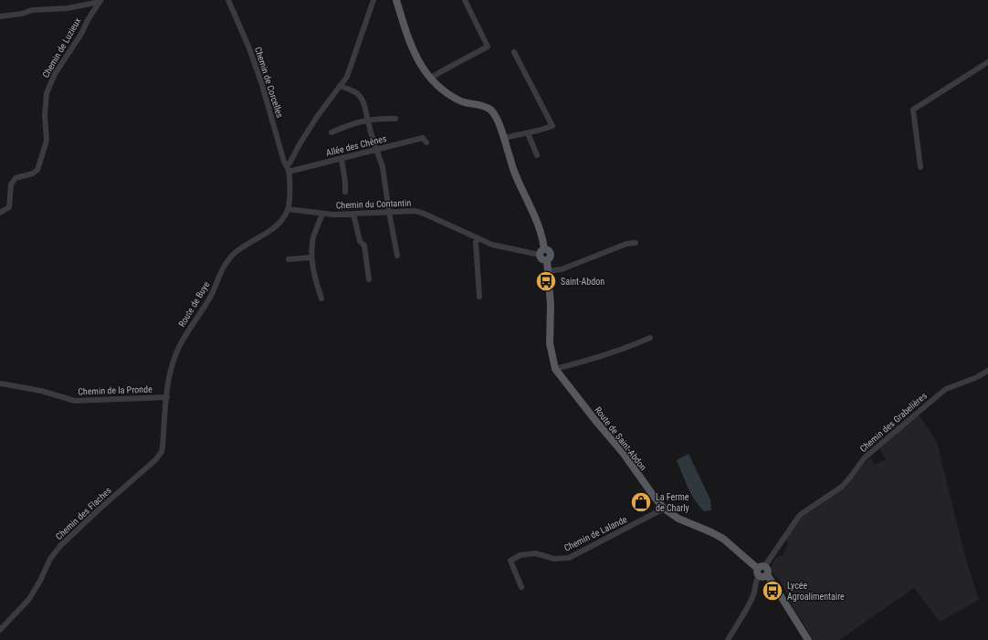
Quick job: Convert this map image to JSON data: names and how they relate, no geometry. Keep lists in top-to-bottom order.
{
  "streets": {
    "main road": ["Route de Saint-Abdon"],
    "street": [
      "Chemin de Luzieux",
      "Chemin de Corcelles",
      "Allée des Chênes",
      "Chemin du Contantin",
      "Route de Buye",
      "Chemin de la Pronde",
      "Chemin des Grabelières",
      "Chemin des Flaches",
      "Chemin de Lalande"
    ]
  },
  "crossings": [
    ["Chemin de Corcelles", "Allée des Chênes"],
    ["Chemin du Contantin", "Route de Buye"],
    ["Chemin du Contantin", "Route de Saint-Abdon"],
    ["Route de Buye", "Chemin de la Pronde"],
    ["Route de Buye", "Chemin des Flaches"],
    ["Chemin des Grabelières", "Route de Saint-Abdon"],
    ["Route de Saint-Abdon", "Chemin de Lalande"]
  ],
  "places": {
    "bus stop": ["Saint-Abdon", "Lycée Agroalimentaire"],
    "shop": ["La Ferme de Charly"]
  }
}
